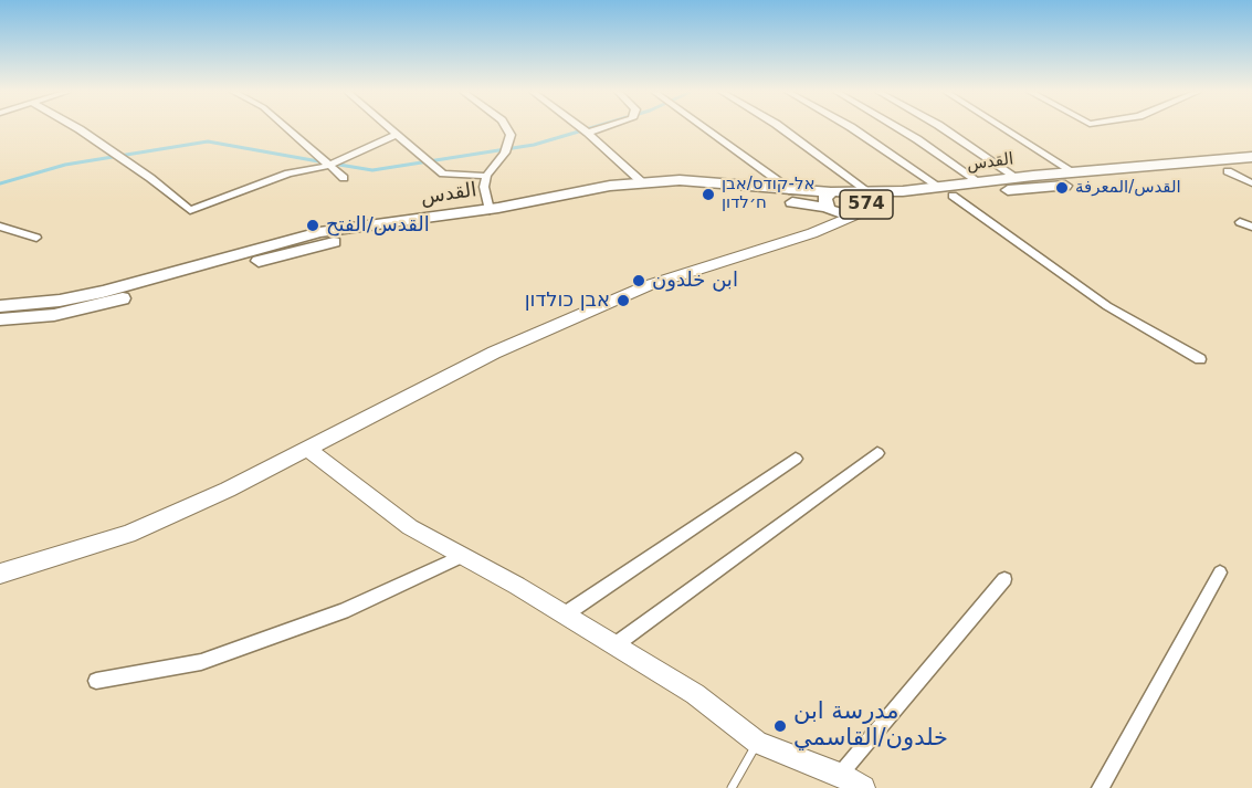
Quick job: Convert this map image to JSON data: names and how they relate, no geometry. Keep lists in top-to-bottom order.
{
  "streets": {
    "main road": ["القدس", "574"]
  },
  "crossings": [
    ["القدس", "574"]
  ],
  "places": [
    "القدس/المعرفة",
    "אל-קודס/אבן ח׳לדון",
    "القدس/الفتح",
    "ابن خلدون",
    "אבן כולדון",
    "مدرسة ابن خلدون/القاسمي"
  ]
}
